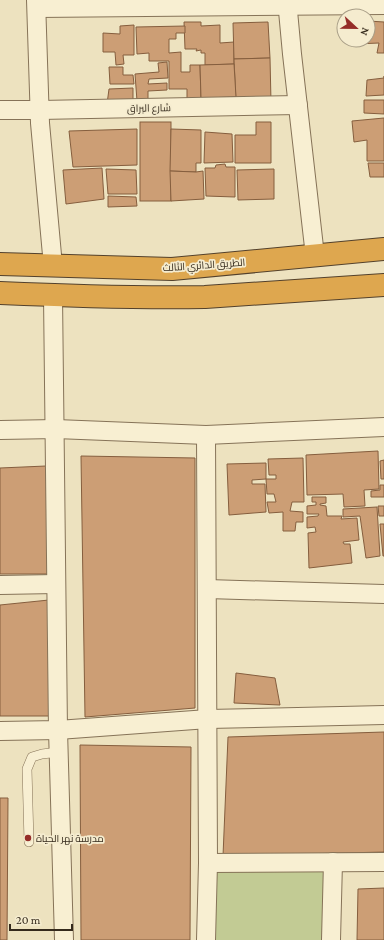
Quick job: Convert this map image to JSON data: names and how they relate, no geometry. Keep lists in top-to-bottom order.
{
  "streets": {
    "highway": ["الطريق الدائري الثالث"],
    "street": ["شارع البراق"]
  },
  "places": ["مدرسة نهر الحياة"],
  "scale_bar": "20 m",
  "north": "right"
}
